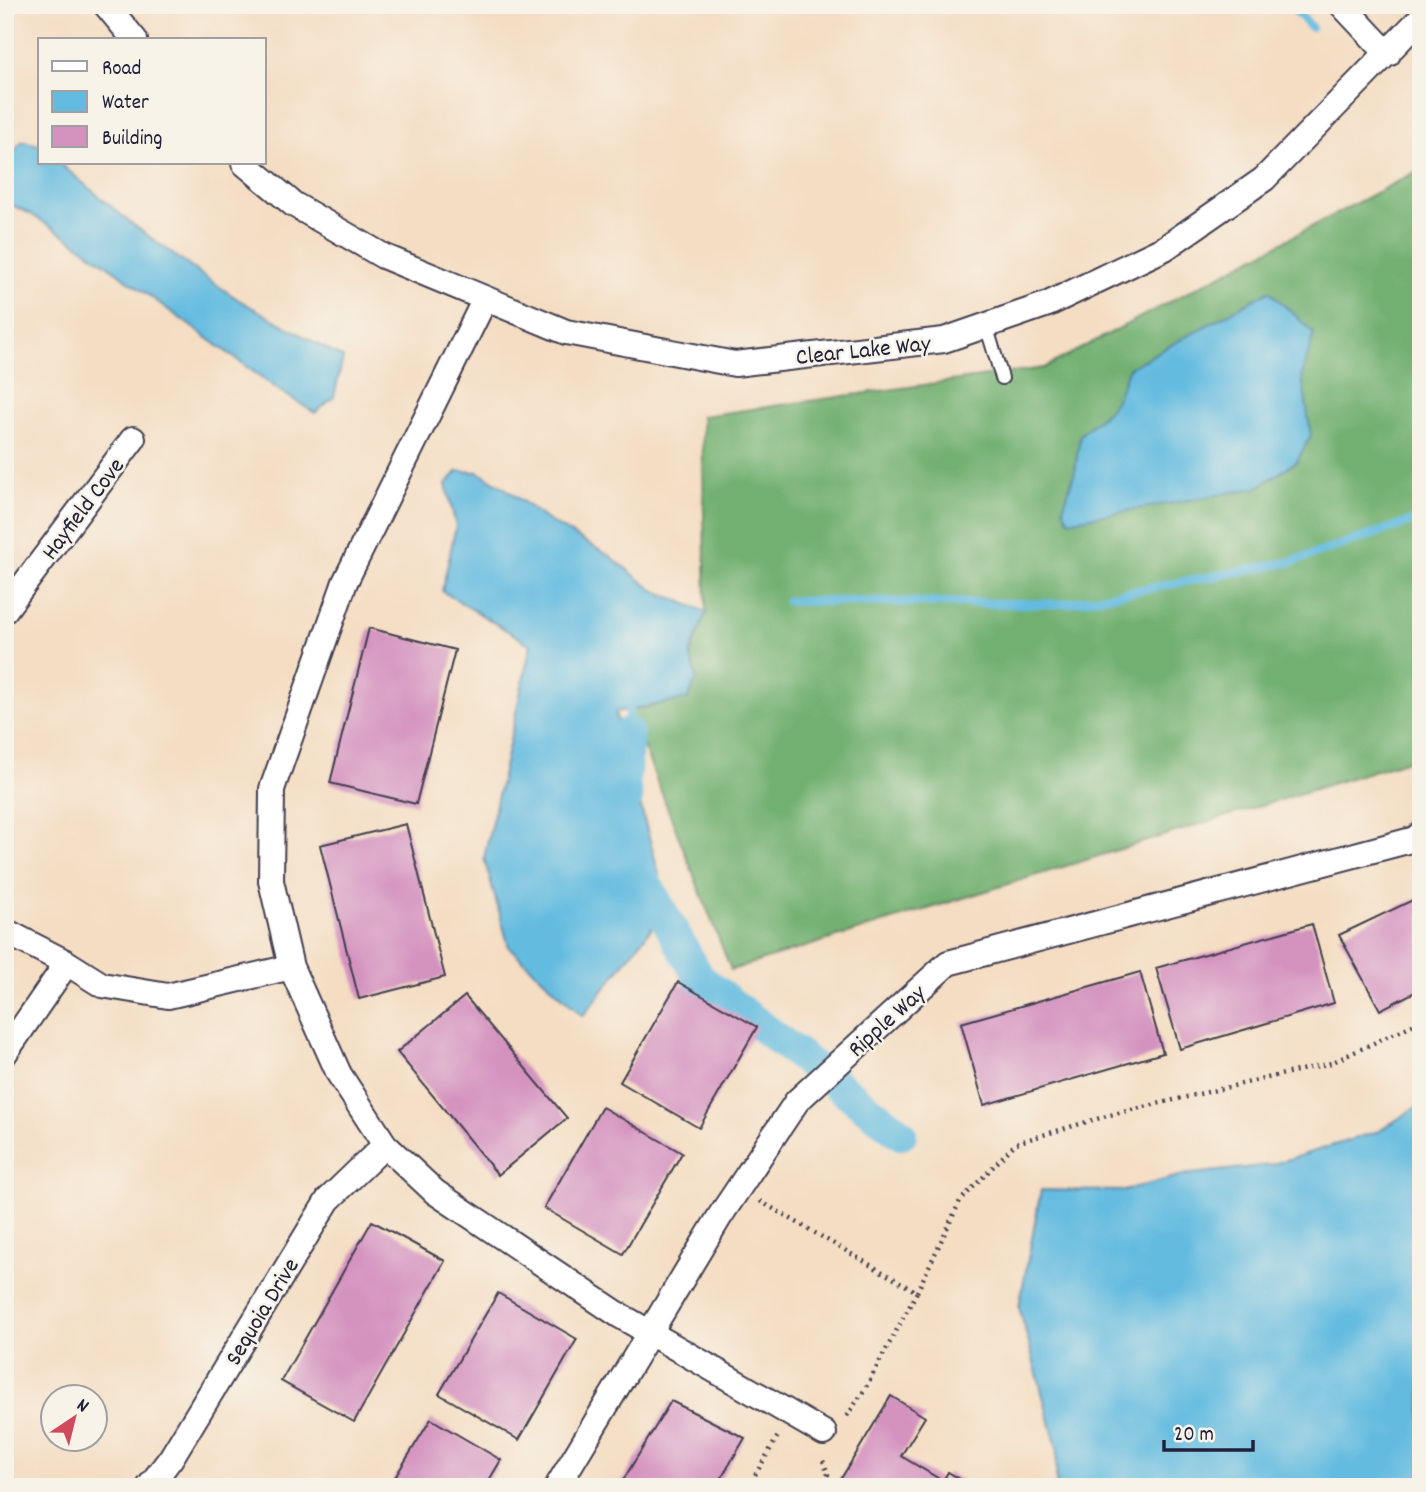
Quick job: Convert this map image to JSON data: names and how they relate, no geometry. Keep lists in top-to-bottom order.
{
  "streets": {
    "street": [
      "Clear Lake Way",
      "Hayfield Cove",
      "Ripple Way",
      "Sequoia Drive"
    ]
  },
  "legend": ["Road", "Water", "Building"],
  "scale_bar": "20 m",
  "north": "top right"
}
